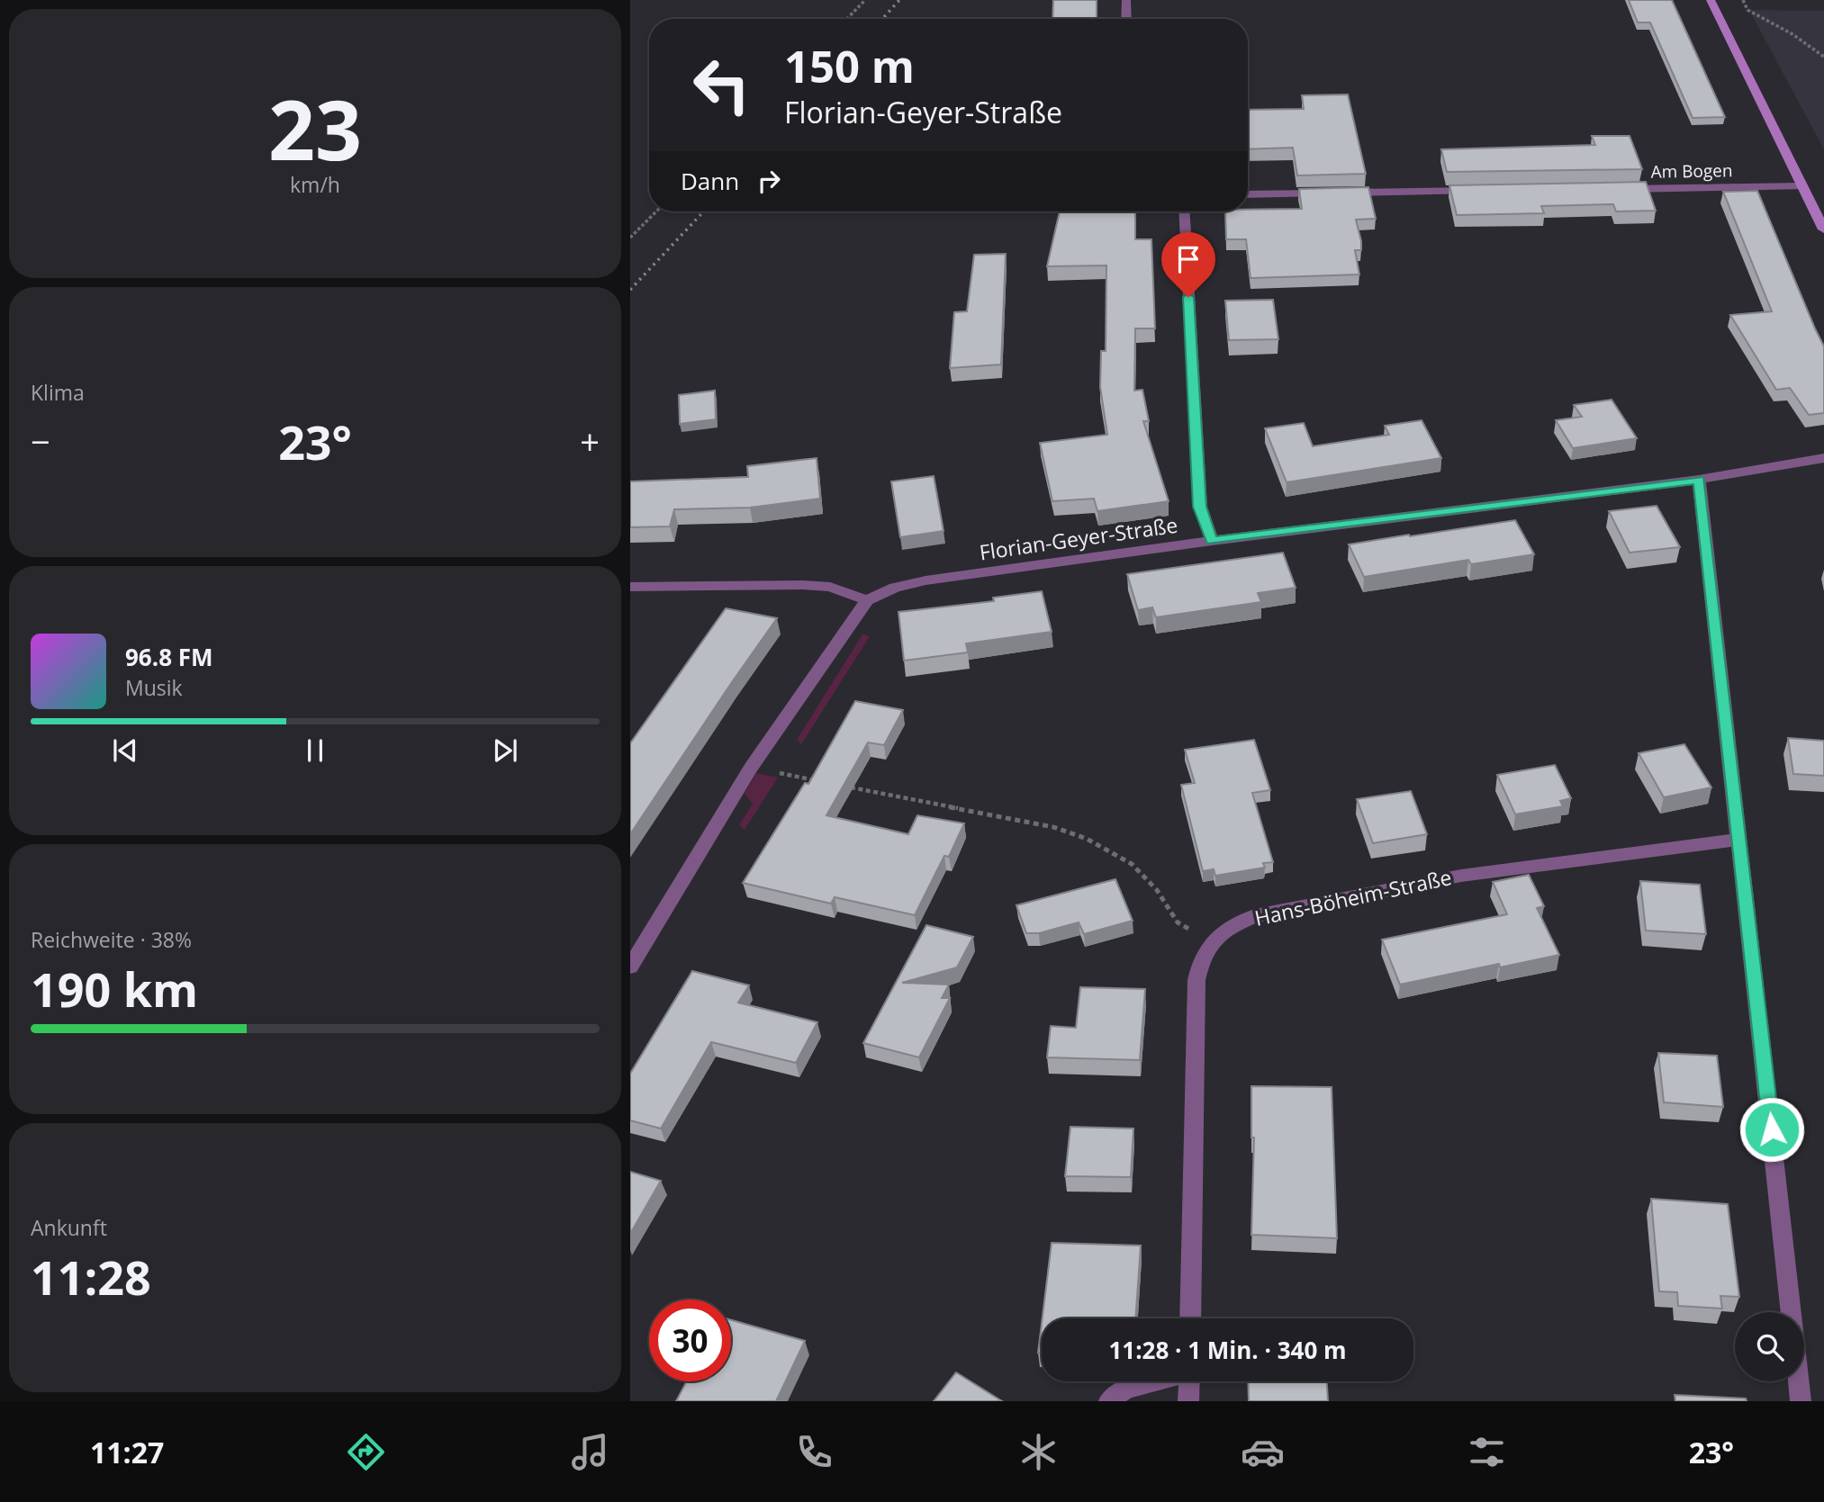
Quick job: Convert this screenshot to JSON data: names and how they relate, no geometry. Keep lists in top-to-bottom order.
{
  "streets": {
    "street": ["Am Bogen", "Florian-Geyer-Straße", "Hans-Böheim-Straße"]
  },
  "page": {
    "tile": [
      ["23", "km/h"],
      "Klima",
      ["Reichweite · 38%", "190 km"],
      ["Ankunft", "11:28"]
    ],
    "turn": ["150 m", "Florian-Geyer-Straße"],
    "then": "Dann",
    "heat": ["−", "23°", "+"],
    "song": ["96.8 FM", "Musik"],
    "limit": "30",
    "trip": "11:28 · 1 Min. · 340 m",
    "tabs": ["11:27", "23°"]
  }
}
